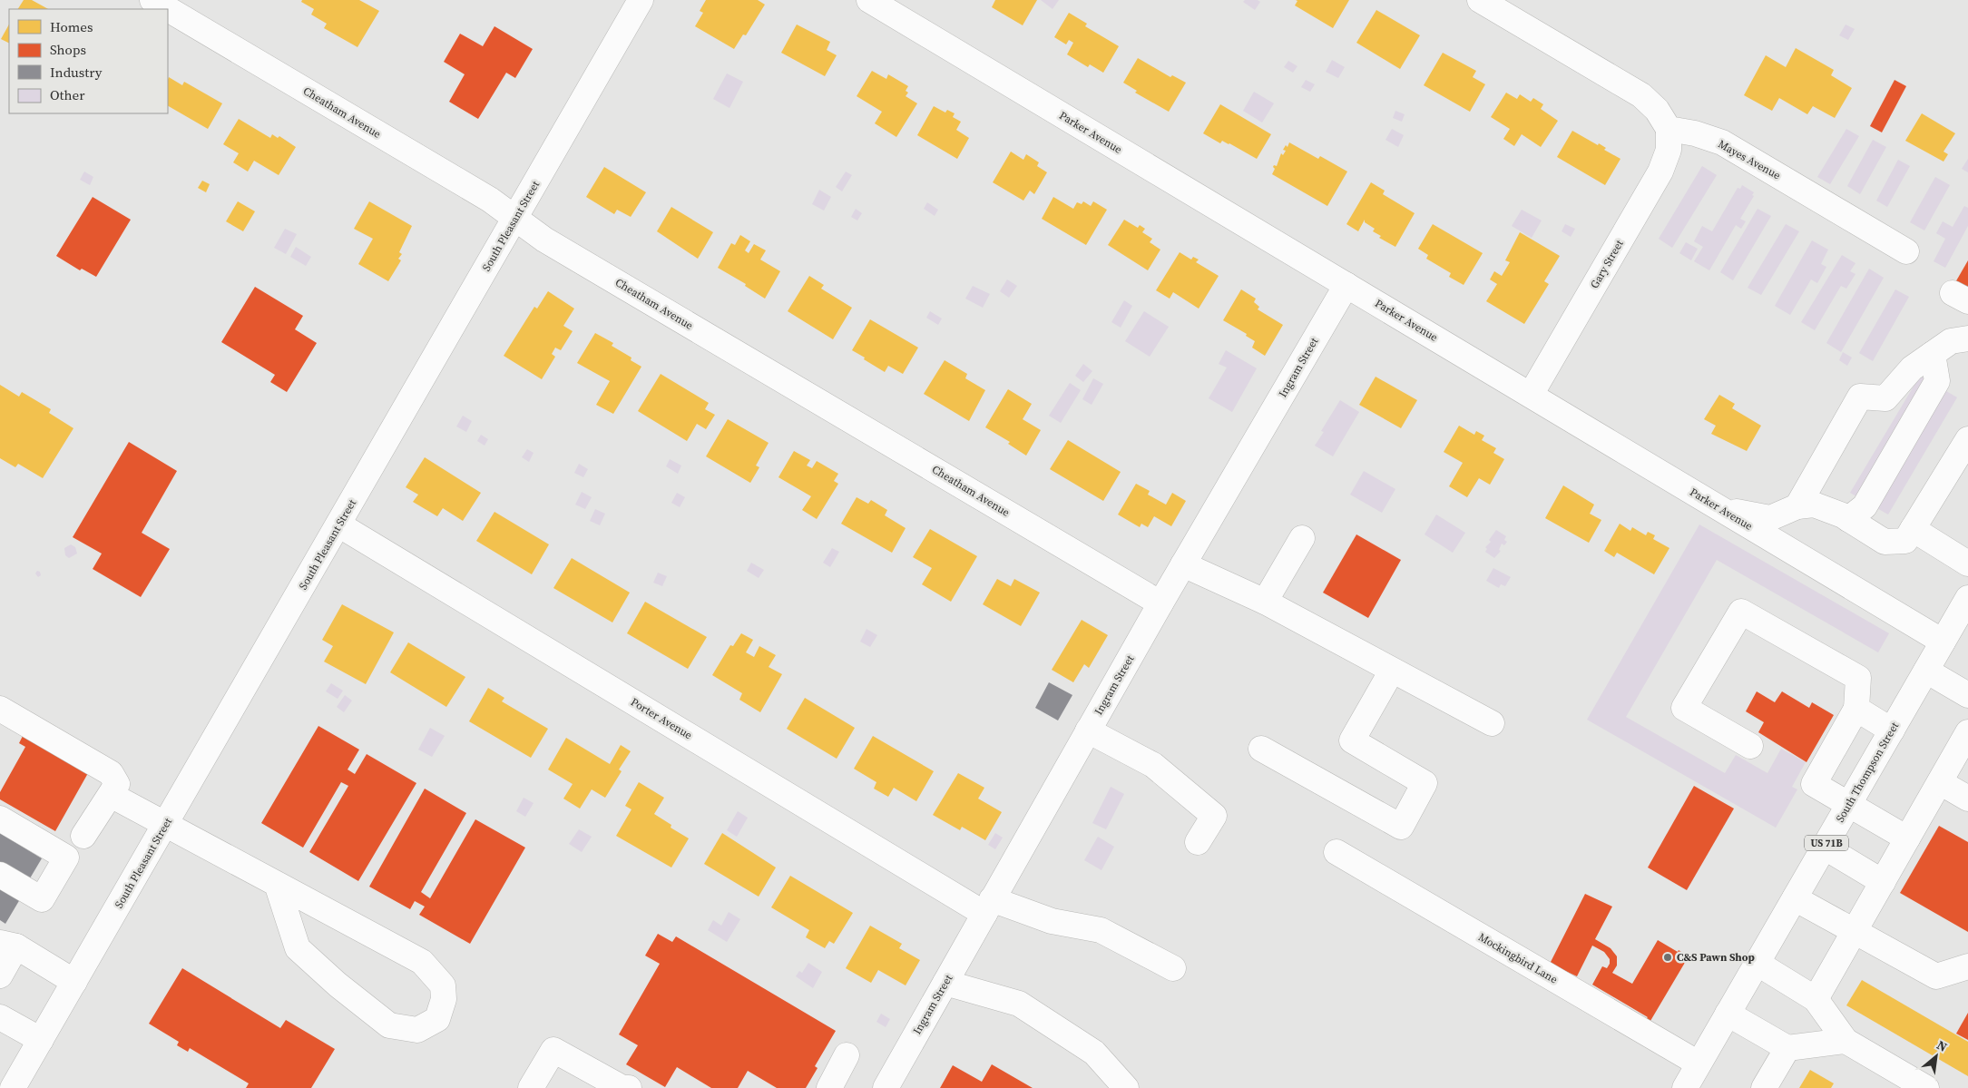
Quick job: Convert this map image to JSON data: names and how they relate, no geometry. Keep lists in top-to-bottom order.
{
  "streets": {
    "main road": [
      "Cheatham Avenue",
      "Parker Avenue",
      "Mayes Avenue",
      "South Pleasant Street",
      "Gary Street",
      "Ingram Street",
      "Porter Avenue",
      "South Thompson Street",
      "US 71B",
      "Mockingbird Lane"
    ]
  },
  "crossings": [
    ["Cheatham Avenue", "South Pleasant Street"],
    ["Cheatham Avenue", "Ingram Street"],
    ["Parker Avenue", "Gary Street"],
    ["Parker Avenue", "Ingram Street"],
    ["Parker Avenue", "South Thompson Street"],
    ["Mayes Avenue", "Gary Street"],
    ["South Pleasant Street", "Porter Avenue"],
    ["Ingram Street", "Porter Avenue"],
    ["South Thompson Street", "Mockingbird Lane"]
  ],
  "places": ["C&S Pawn Shop"],
  "legend": [
    "Homes",
    "Shops",
    "Industry",
    "Other"
  ],
  "north": "top right"
}
